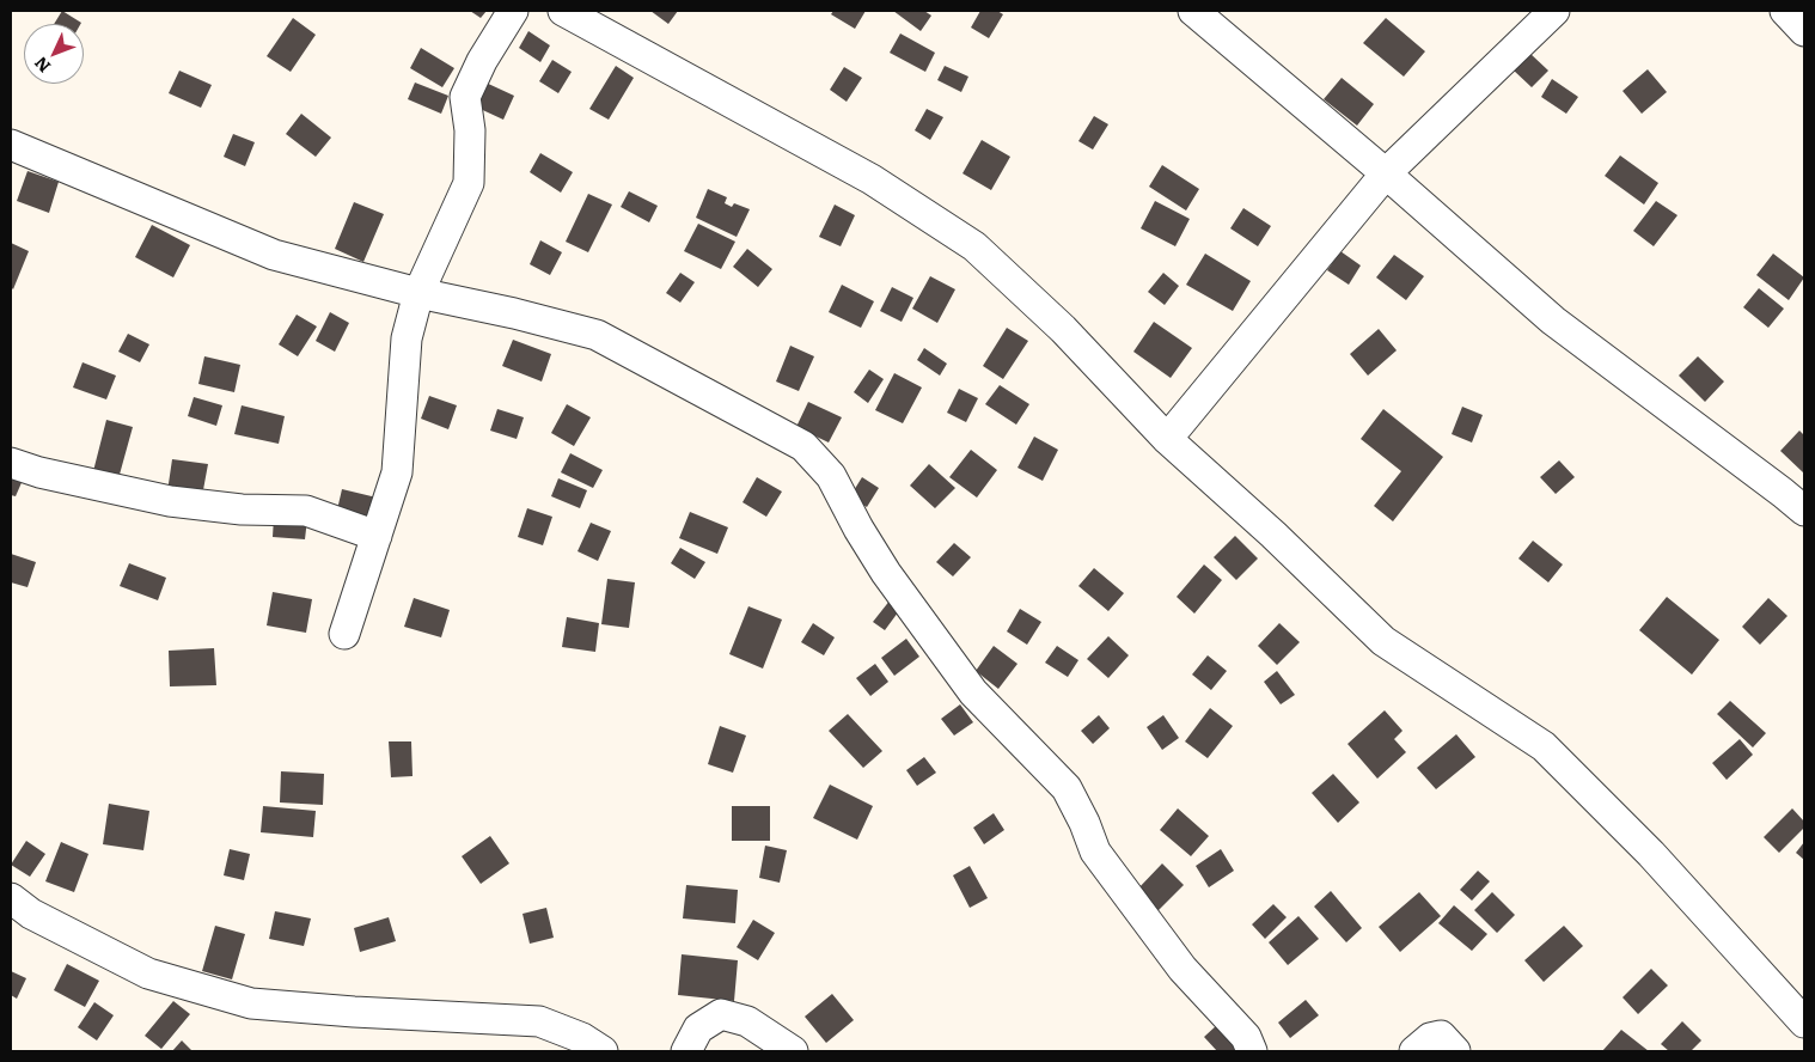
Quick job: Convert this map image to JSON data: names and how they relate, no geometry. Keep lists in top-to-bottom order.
{
  "north": "bottom left"
}
